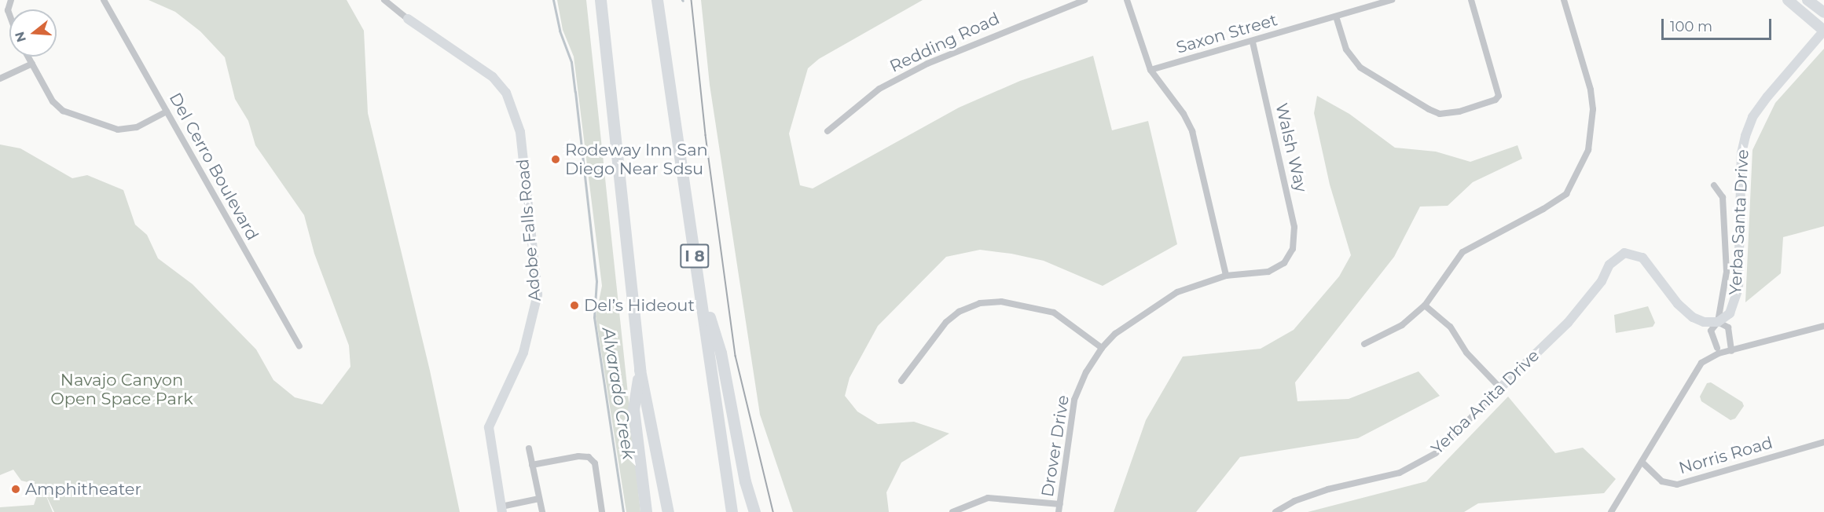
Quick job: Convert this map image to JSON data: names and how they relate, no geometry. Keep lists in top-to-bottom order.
{
  "streets": {
    "highway": ["I 8"],
    "street": [
      "Saxon Street",
      "Redding Road",
      "Walsh Way",
      "Del Cerro Boulevard",
      "Yerba Santa Drive",
      "Adobe Falls Road",
      "Yerba Anita Drive",
      "Drover Drive",
      "Norris Road"
    ]
  },
  "crossings": [
    ["Saxon Street", "Walsh Way"],
    ["Walsh Way", "Drover Drive"],
    ["Yerba Santa Drive", "Yerba Anita Drive"]
  ],
  "water": ["Alvarado Creek"],
  "parks": ["Navajo Canyon Open Space Park"],
  "places": ["Rodeway Inn San Diego Near Sdsu", "Del’s Hideout", "Amphitheater"],
  "scale_bar": "100 m",
  "north": "left"
}
